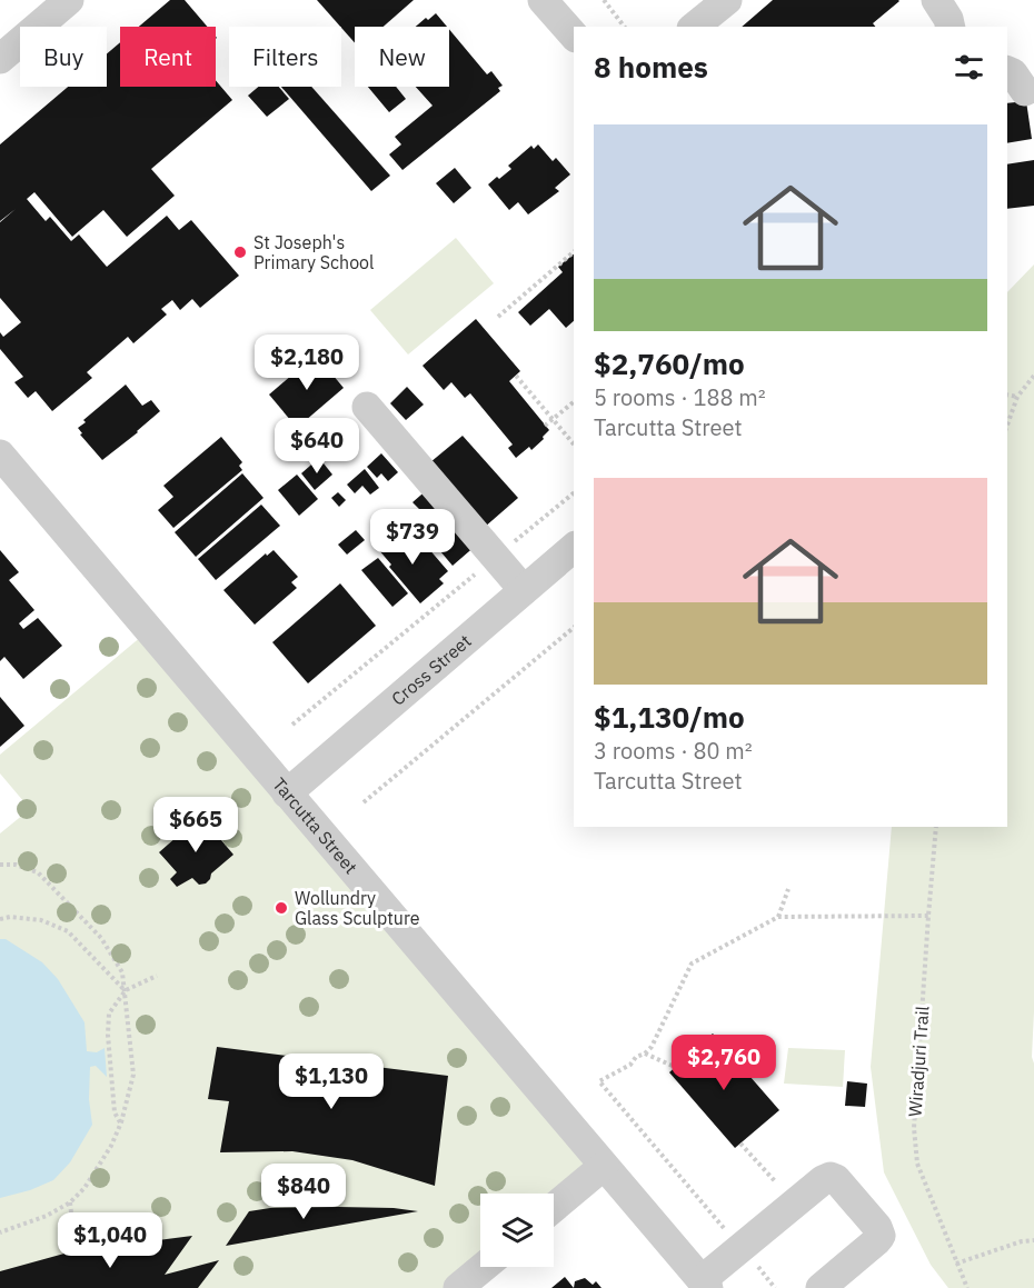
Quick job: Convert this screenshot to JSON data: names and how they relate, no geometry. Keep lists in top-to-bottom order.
{
  "streets": {
    "street": ["Cross Street", "Tarcutta Street"],
    "path": ["Wiradjuri Trail"]
  },
  "crossings": [
    ["Cross Street", "Tarcutta Street"]
  ],
  "places": ["St Joseph's Primary School", "Wollundry Glass Sculpture"],
  "page": {
    "chip": [
      "Buy",
      "Rent",
      "Filters",
      "New"
    ],
    "heading": "8 homes",
    "list": [
      {
        "name": "$2,760/mo",
        "note": "5 rooms · 188 m² · Tarcutta Street"
      },
      {
        "name": "$1,130/mo",
        "note": "3 rooms · 80 m² · Tarcutta Street"
      }
    ],
    "price": [
      "$2,180",
      "$640",
      "$739",
      "$665",
      "$2,760",
      "$1,130",
      "$840",
      "$1,040"
    ]
  }
}
